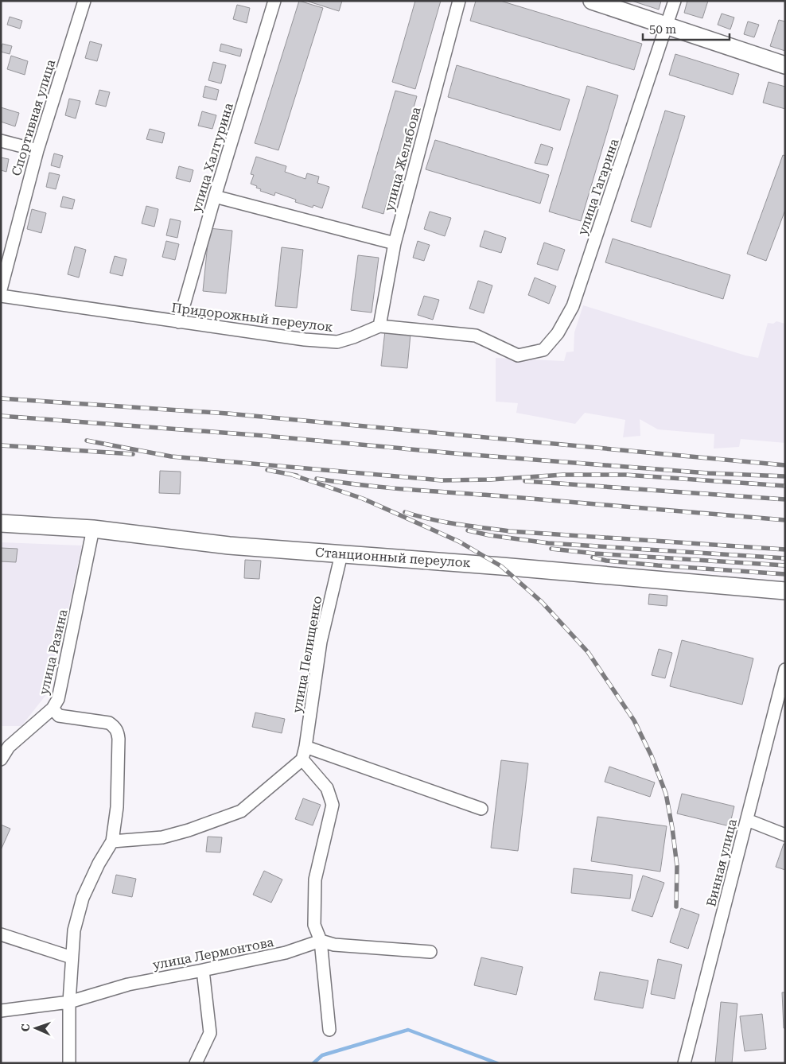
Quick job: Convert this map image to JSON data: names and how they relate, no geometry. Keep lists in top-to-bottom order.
{
  "streets": {
    "main road": ["Станционный переулок"],
    "street": [
      "Спортивная улица",
      "улица Халтурина",
      "улица Желябова",
      "улица Гагарина",
      "Придорожный переулок",
      "улица Разина",
      "улица Пелищенко",
      "Винная улица",
      "улица Лермонтова"
    ]
  },
  "crossings": [
    ["улица Халтурина", "Придорожный переулок"],
    ["улица Желябова", "Придорожный переулок"],
    ["улица Гагарина", "Придорожный переулок"],
    ["Станционный переулок", "улица Разина"],
    ["Станционный переулок", "улица Пелищенко"]
  ],
  "scale_bar": "50 m",
  "north": "left"
}
